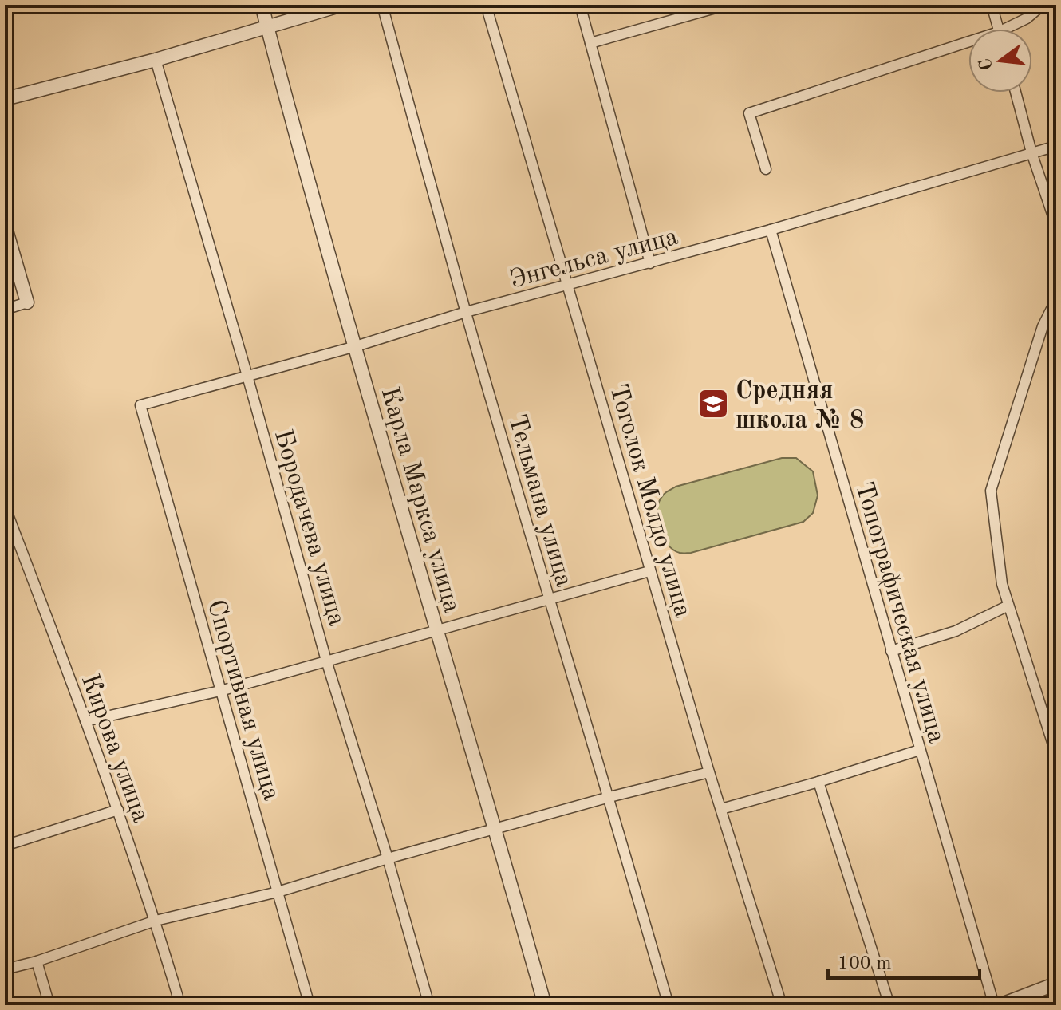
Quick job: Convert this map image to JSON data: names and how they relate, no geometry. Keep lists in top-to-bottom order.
{
  "streets": {
    "street": [
      "Энгельса улица",
      "Карла Маркса улица",
      "Тельмана улица",
      "Тоголок Молдо улица",
      "Бородачева улица",
      "Топографическая улица",
      "Спортивная улица",
      "Кирова улица"
    ]
  },
  "crossings": [
    ["Энгельса улица", "Карла Маркса улица"],
    ["Энгельса улица", "Тельмана улица"],
    ["Энгельса улица", "Тоголок Молдо улица"],
    ["Энгельса улица", "Бородачева улица"],
    ["Энгельса улица", "Топографическая улица"],
    ["Энгельса улица", "Спортивная улица"]
  ],
  "places": {
    "school or university": ["Средняя школа № 8"]
  },
  "scale_bar": "100 m",
  "north": "left"
}
